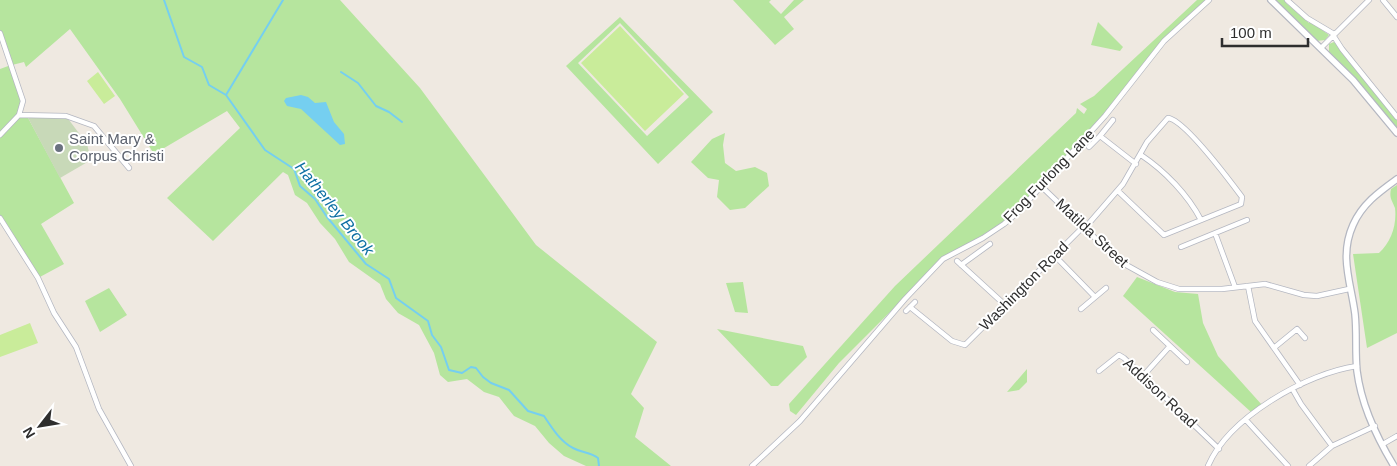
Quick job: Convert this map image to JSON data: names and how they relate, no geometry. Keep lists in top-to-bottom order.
{
  "streets": {
    "street": [
      "Frog Furlong Lane",
      "Matilda Street",
      "Washington Road",
      "Addison Road"
    ]
  },
  "crossings": [
    ["Frog Furlong Lane", "Matilda Street"],
    ["Matilda Street", "Washington Road"]
  ],
  "water": ["Hatherley Brook"],
  "places": ["Saint Mary & Corpus Christi"],
  "scale_bar": "100 m",
  "north": "bottom left"
}
